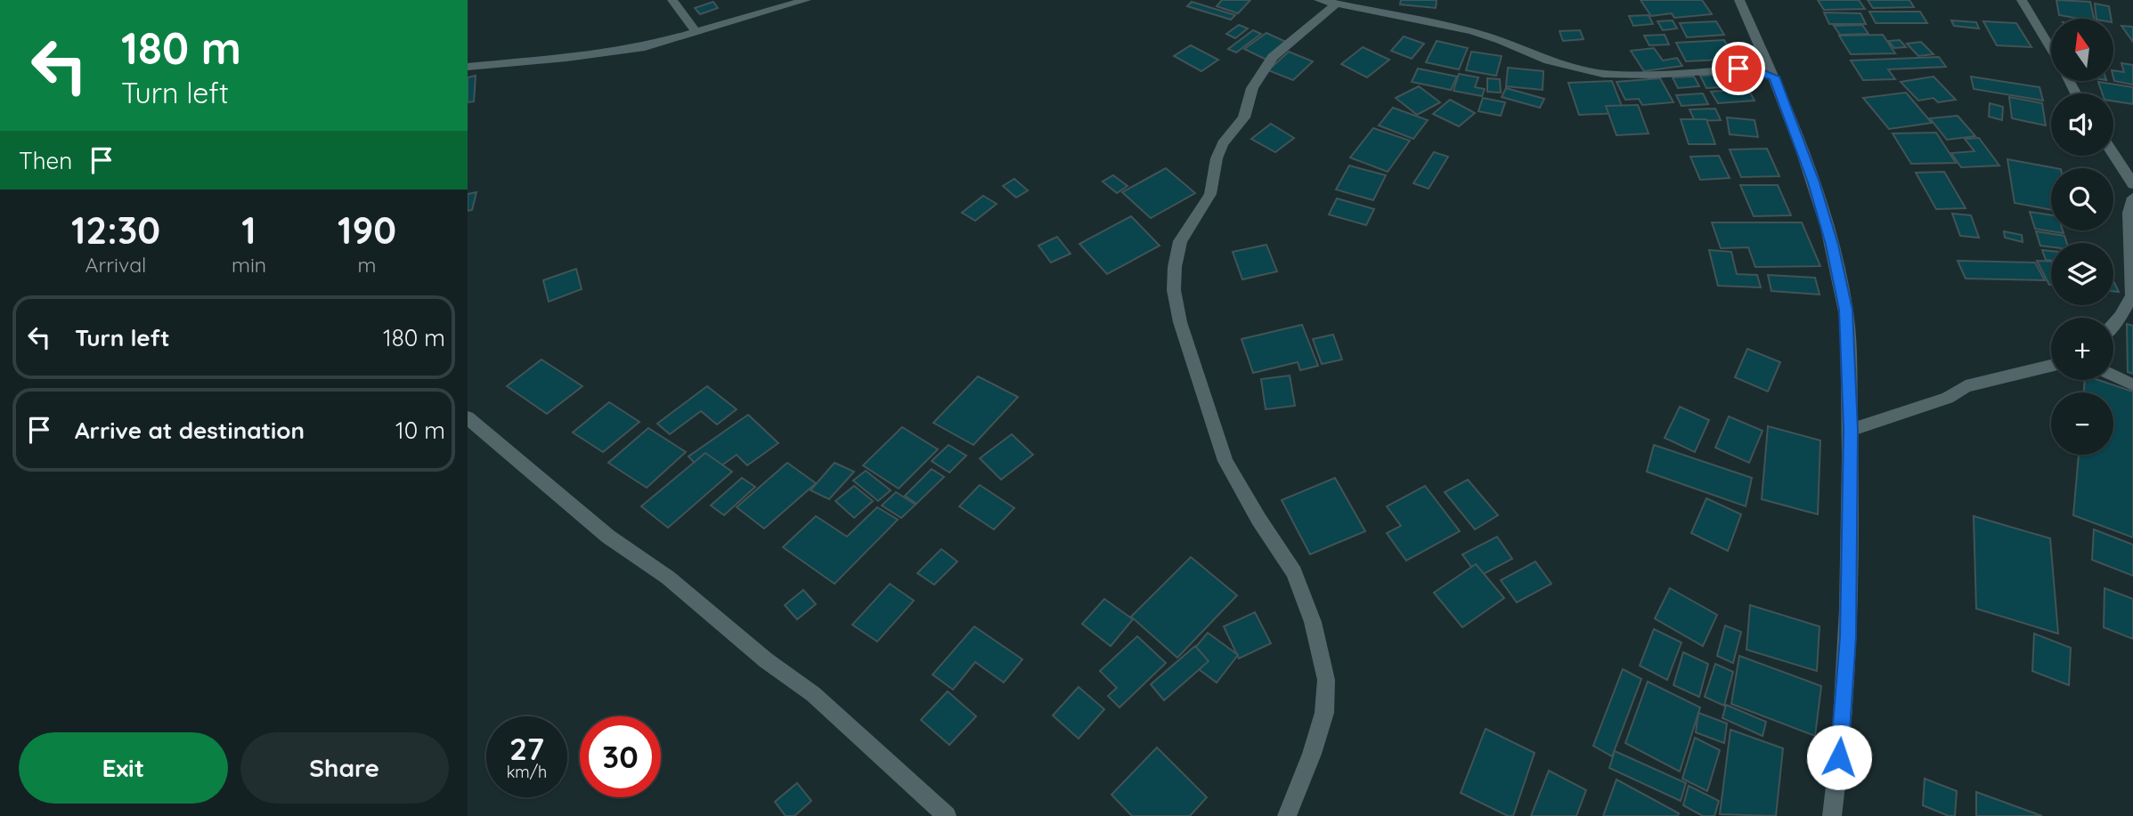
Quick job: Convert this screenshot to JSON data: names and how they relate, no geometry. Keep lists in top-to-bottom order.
{
  "north": "top",
  "page": {
    "turn": ["180 m", "Turn left"],
    "map_buttons": ["+", "−"],
    "then": "Then",
    "eta": [
      "12:30",
      "Arrival",
      "1",
      "min",
      "190",
      "m"
    ],
    "list": [
      {
        "name": "Turn left",
        "value": "180 m"
      },
      {
        "name": "Arrive at destination",
        "value": "10 m"
      }
    ],
    "speed": "27 km/h",
    "limit": "30",
    "buttons": ["Exit", "Share"]
  }
}
